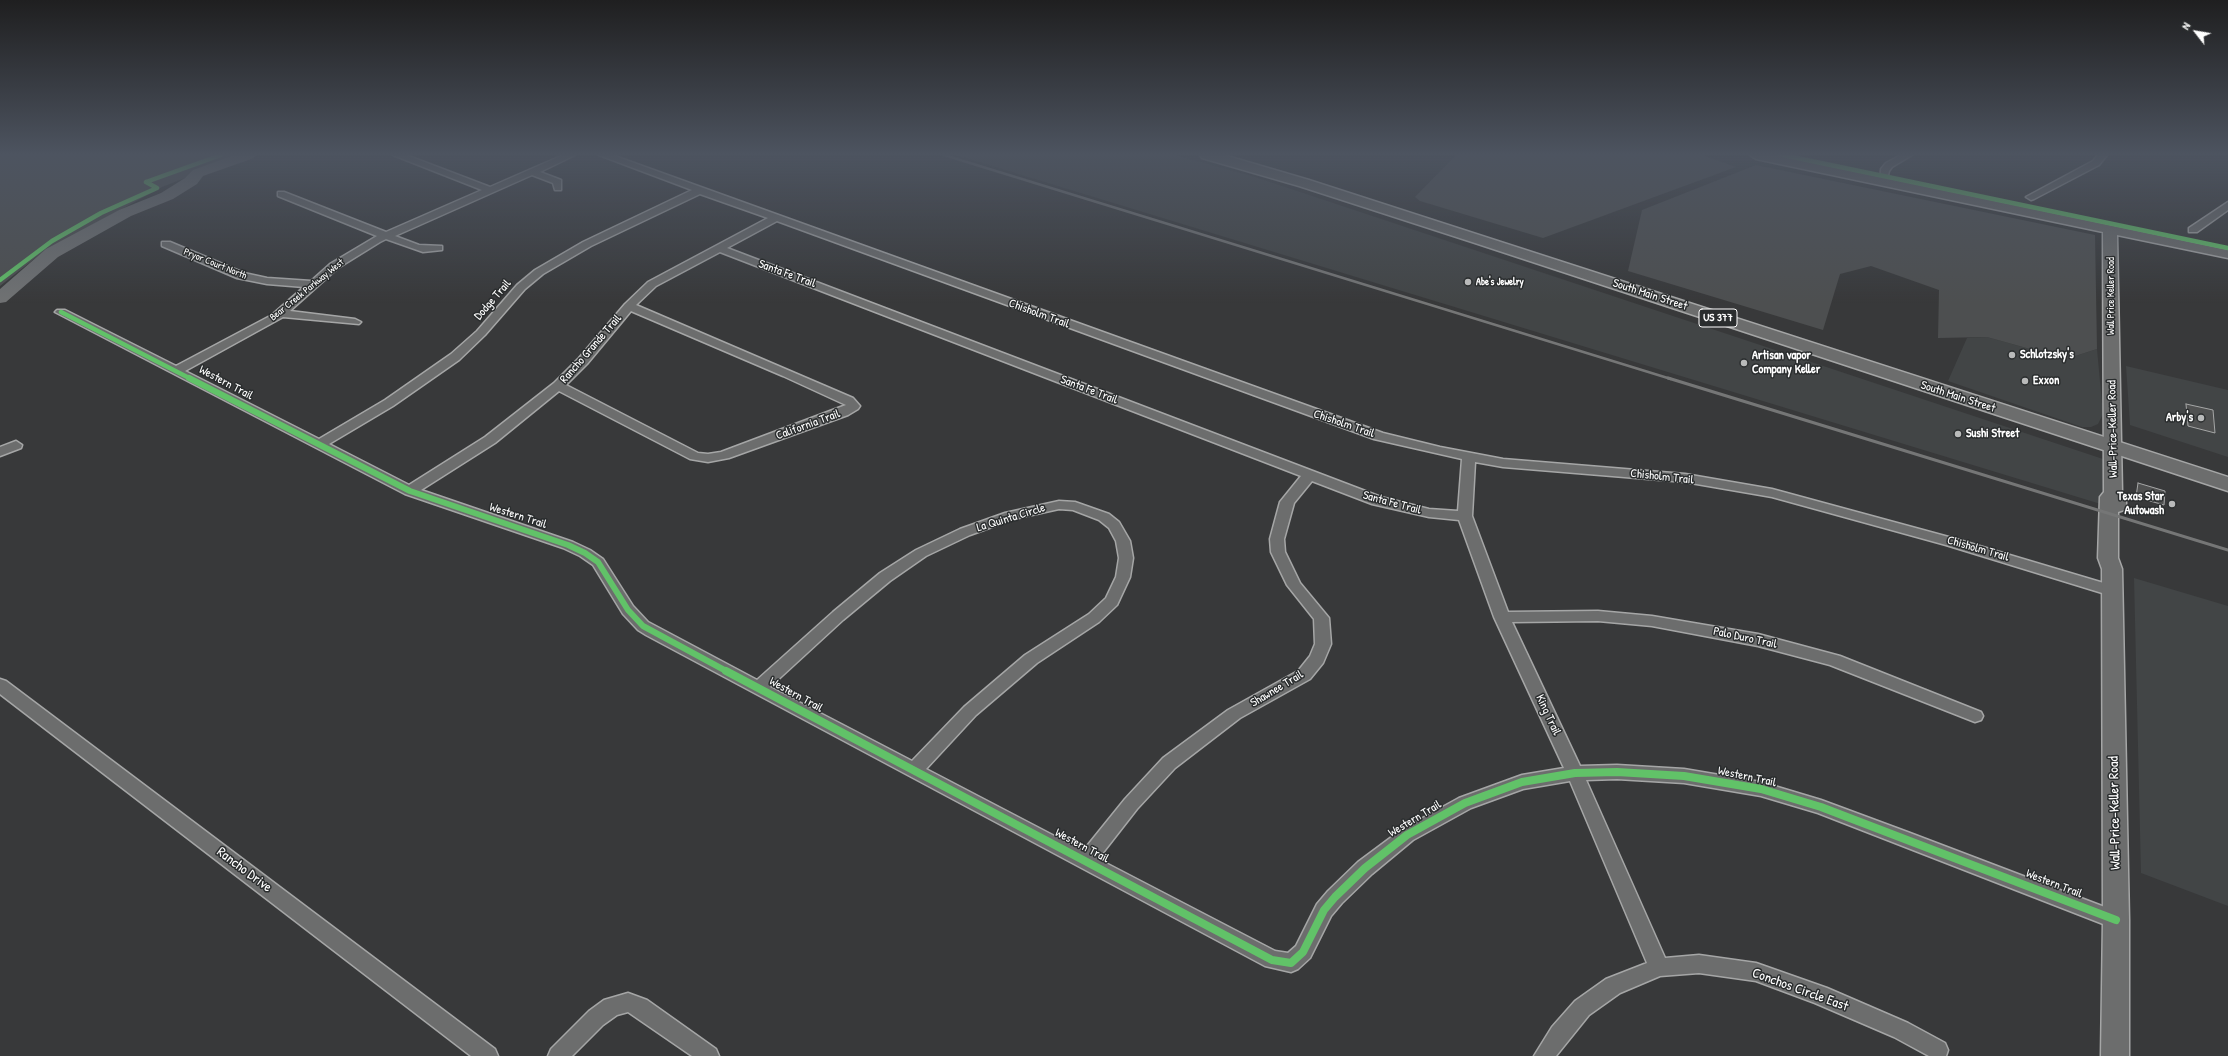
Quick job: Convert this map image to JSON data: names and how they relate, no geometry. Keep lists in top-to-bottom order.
{
  "streets": {
    "main road": ["South Main Street", "US 377"],
    "street": [
      "Pryor Court North",
      "Santa Fe Trail",
      "Bear Creek Parkway West",
      "Wall Price Keller Road",
      "Dodge Trail",
      "Chisholm Trail",
      "Rancho Grande Trail",
      "Western Trail",
      "California Trail",
      "Wall-Price-Keller Road",
      "La Quinta Circle",
      "Palo Duro Trail",
      "Shawnee Trail",
      "King Trail",
      "Rancho Drive",
      "Conchos Circle East"
    ]
  },
  "crossings": [
    ["Pryor Court North", "Bear Creek Parkway West"],
    ["Santa Fe Trail", "Rancho Grande Trail"],
    ["Santa Fe Trail", "Shawnee Trail"],
    ["Santa Fe Trail", "King Trail"],
    ["Bear Creek Parkway West", "Western Trail"],
    ["South Main Street", "Wall-Price-Keller Road"],
    ["Wall Price Keller Road", "Wall-Price-Keller Road"],
    ["Dodge Trail", "Western Trail"],
    ["Chisholm Trail", "Rancho Grande Trail"],
    ["Chisholm Trail", "Wall-Price-Keller Road"],
    ["Chisholm Trail", "King Trail"],
    ["Rancho Grande Trail", "Western Trail"],
    ["Rancho Grande Trail", "California Trail"],
    ["Western Trail", "Wall-Price-Keller Road"],
    ["Western Trail", "La Quinta Circle"],
    ["Western Trail", "Shawnee Trail"],
    ["Western Trail", "King Trail"],
    ["Palo Duro Trail", "King Trail"],
    ["King Trail", "Conchos Circle East"]
  ],
  "places": [
    "Abe's Jewelry",
    "Schlotzsky's",
    "Artisan vapor Company Keller",
    "Exxon",
    "Arby's",
    "Sushi Street",
    "Texas Star Autowash"
  ],
  "north": "top left"
}
